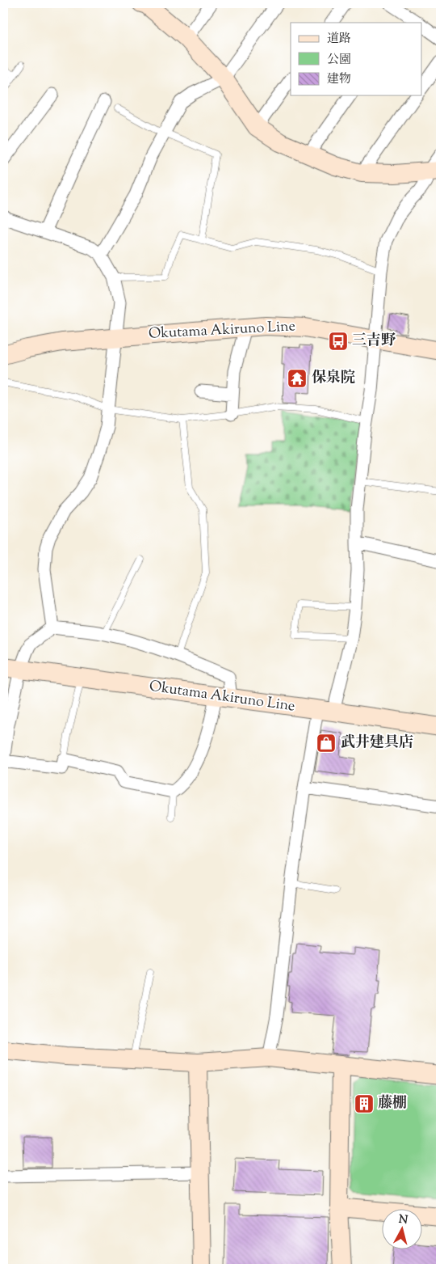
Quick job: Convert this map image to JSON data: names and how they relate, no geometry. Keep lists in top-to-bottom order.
{
  "streets": {
    "street": ["Okutama Akiruno Line"]
  },
  "places": {
    "bus stop": ["三吉野"],
    "temple": ["保泉院"],
    "shop": ["武井建具店"],
    "building": ["藤棚"]
  },
  "legend": ["道路", "公園", "建物"],
  "north": "top"
}
